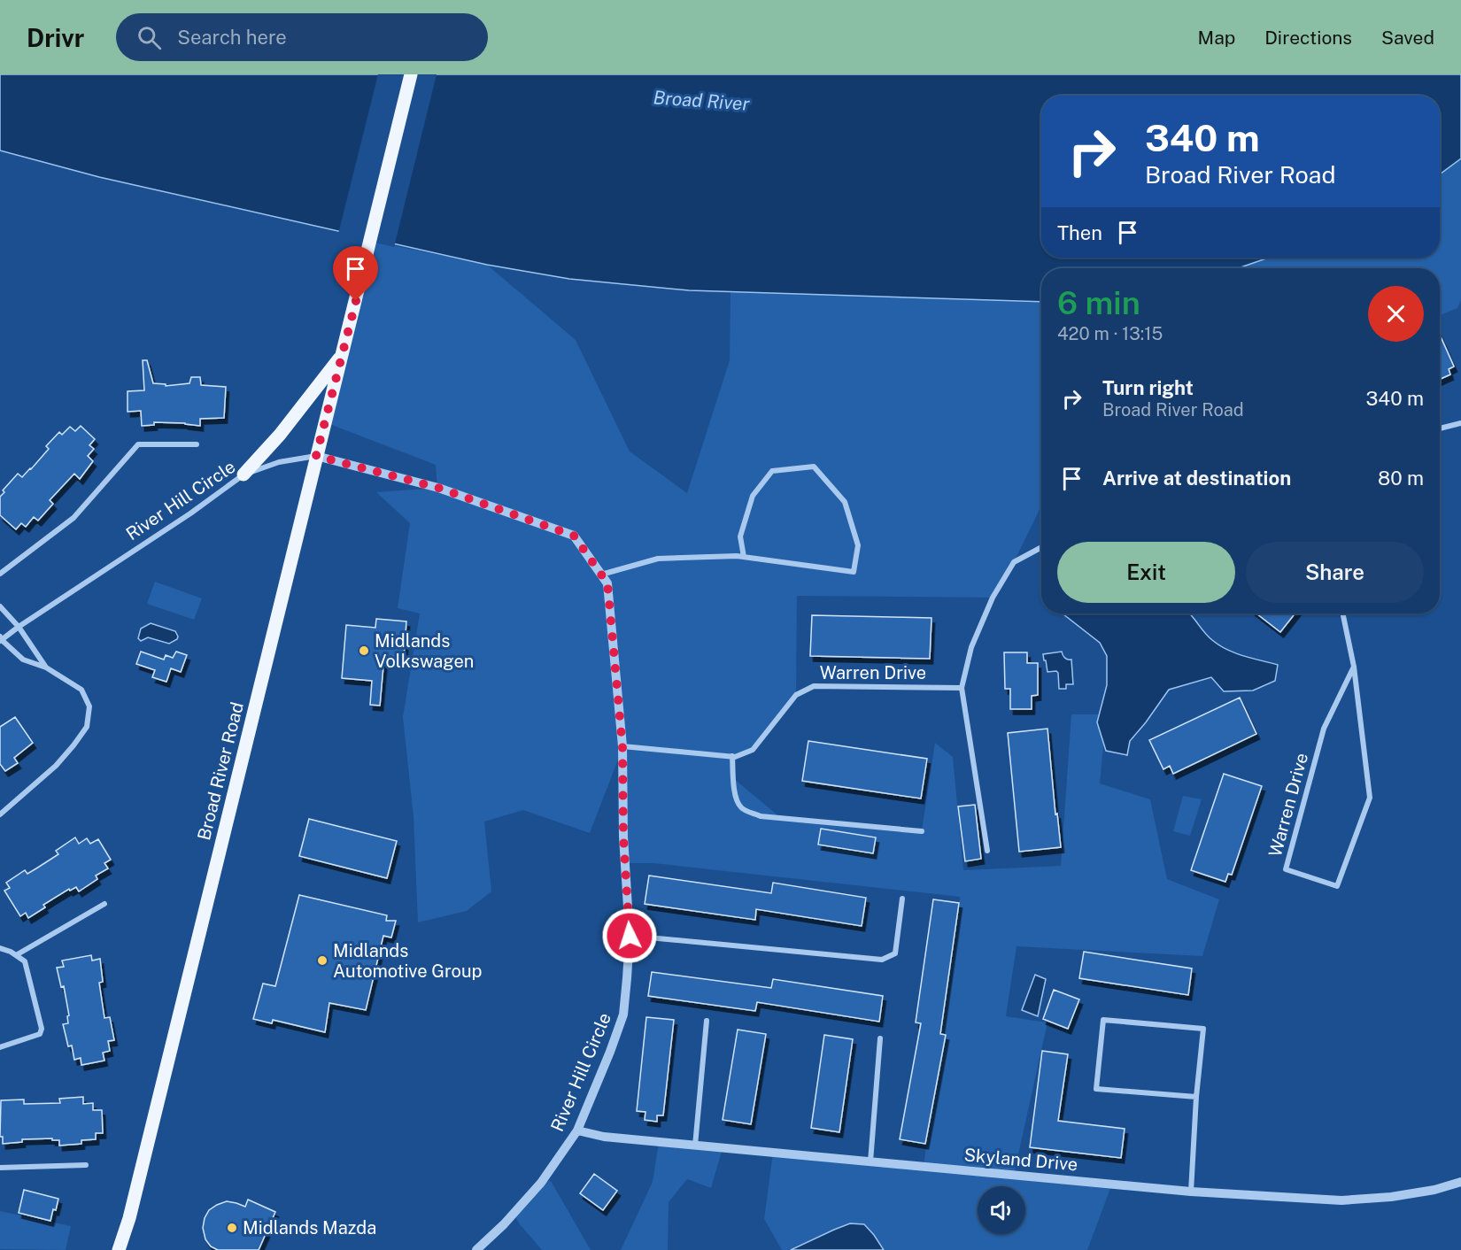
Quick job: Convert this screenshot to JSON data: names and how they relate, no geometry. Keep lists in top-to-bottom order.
{
  "streets": {
    "main road": ["Broad River Road"],
    "street": ["River Hill Circle", "Warren Drive", "Skyland Drive"]
  },
  "crossings": [
    ["River Hill Circle", "Warren Drive"],
    ["River Hill Circle", "Broad River Road"],
    ["River Hill Circle", "Skyland Drive"]
  ],
  "water": ["Broad River"],
  "places": ["Midlands Volkswagen", "Midlands Automotive Group", "Midlands Mazda"],
  "page": {
    "header": "Drivr",
    "search": "Search here",
    "nav": ["Map", "Directions", "Saved"],
    "turn": ["340 m", "Broad River Road"],
    "then": "Then",
    "heading": ["6 min", "420 m · 13:15"],
    "list": [
      {
        "name": "Turn right",
        "note": "Broad River Road",
        "value": "340 m"
      },
      {
        "name": "Arrive at destination",
        "value": "80 m"
      }
    ],
    "buttons": ["Exit", "Share"]
  }
}
